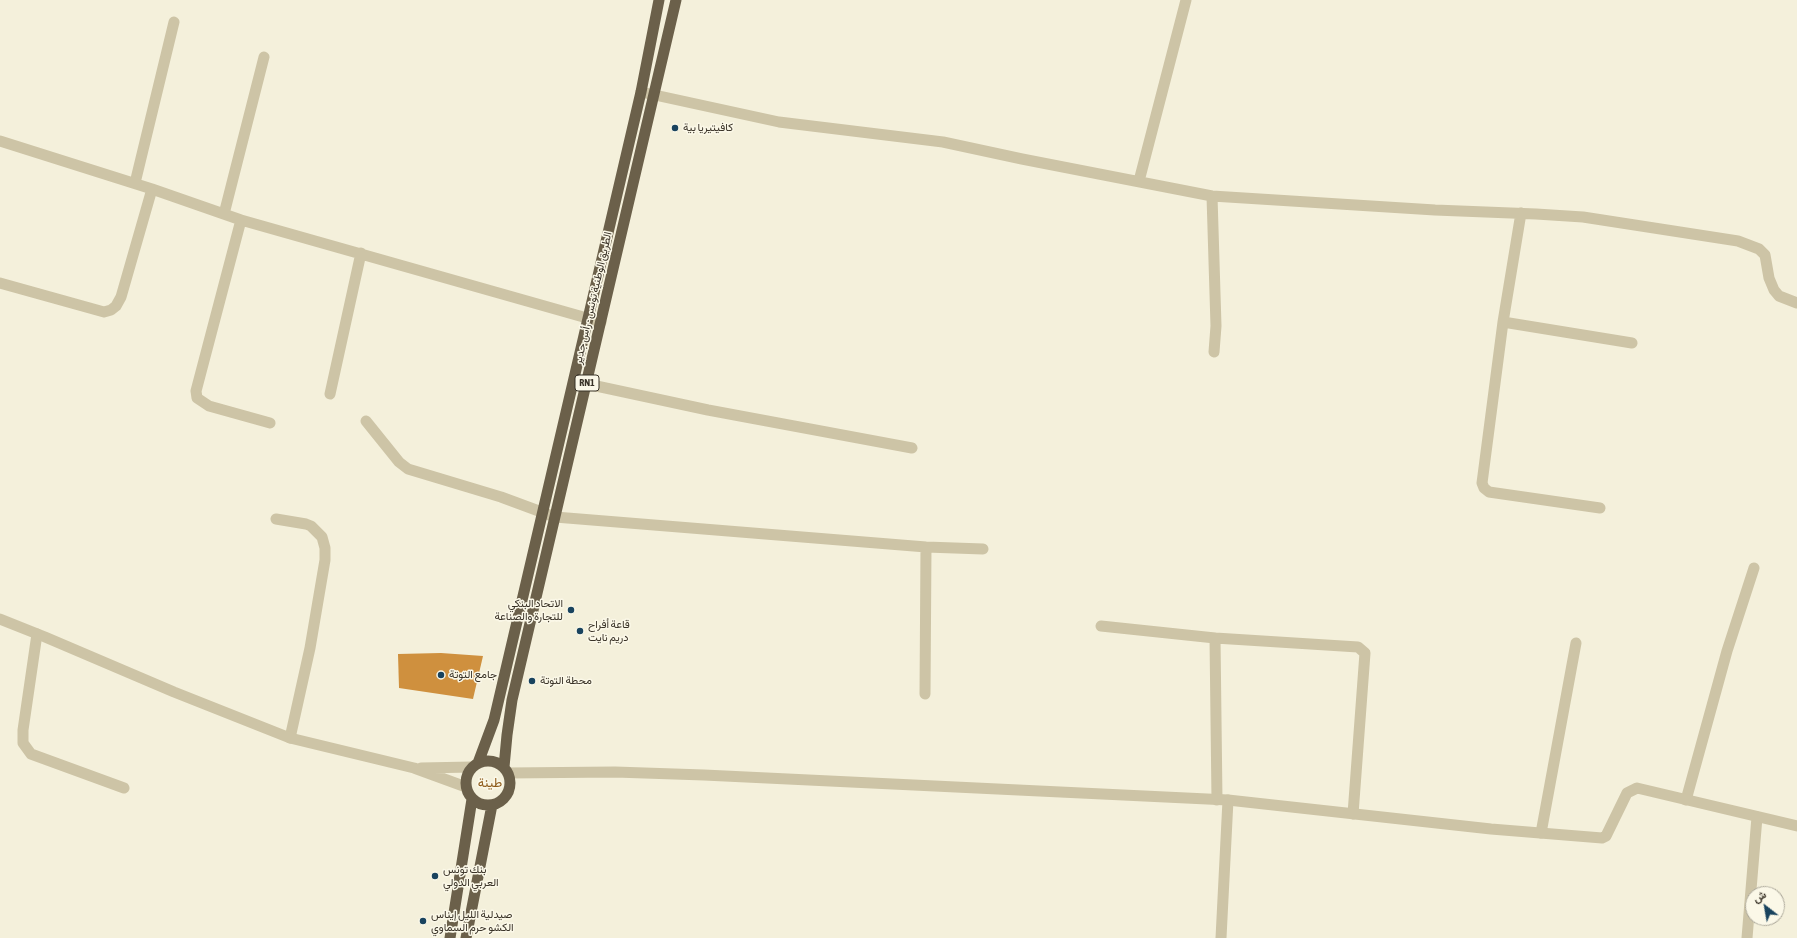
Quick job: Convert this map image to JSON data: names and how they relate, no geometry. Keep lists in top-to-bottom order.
{
  "streets": {
    "highway": ["الطريق الوطنية تونس - رأس جدير", "RN1"]
  },
  "crossings": [
    ["الطريق الوطنية تونس - رأس جدير", "RN1"]
  ],
  "districts": ["طينة"],
  "places": [
    "كافيتيريا بية",
    "الاتحاد البنكي للتجارة والصناعة",
    "قاعة أفراح دريم نايت",
    "جامع التوتة",
    "محطة التوتة",
    "بنك تونس العربي الدولي",
    "صيدلية الليل إيناس الكشو حرم السماوي"
  ],
  "north": "top left"
}
